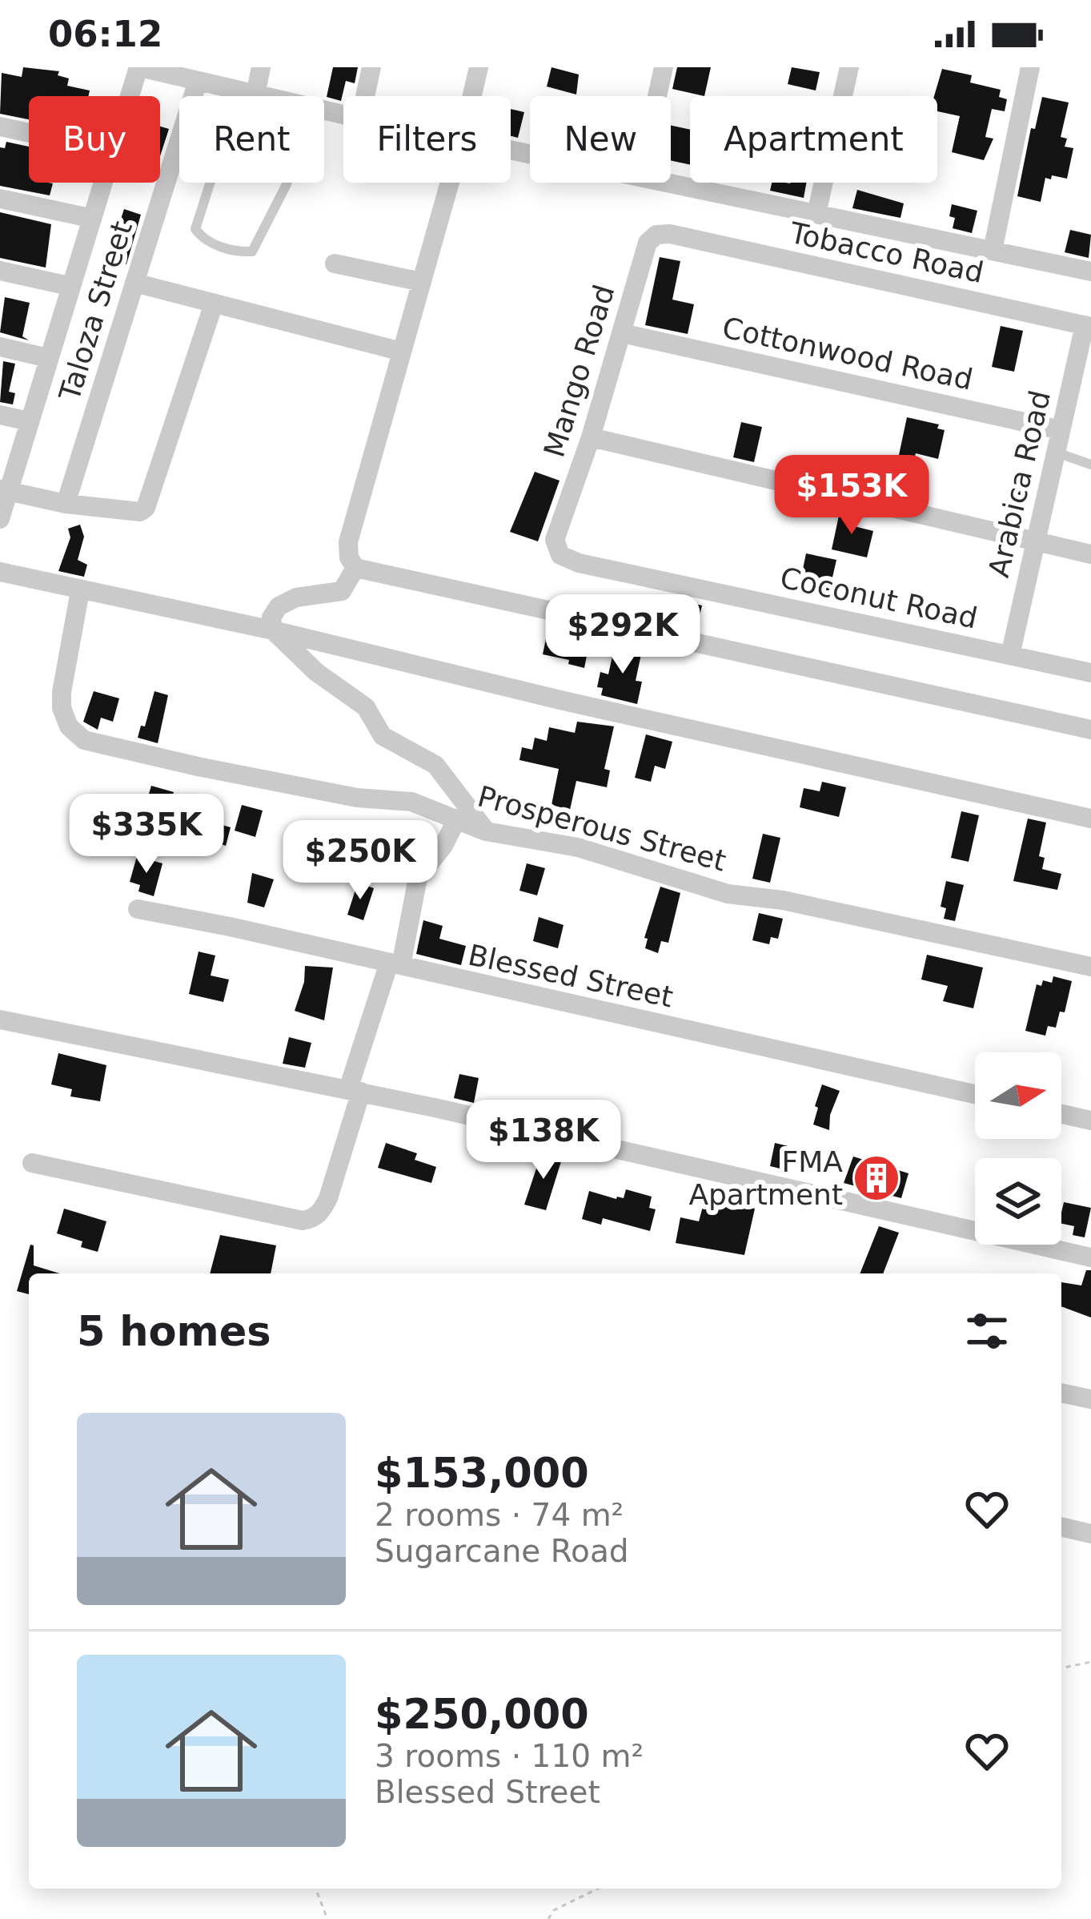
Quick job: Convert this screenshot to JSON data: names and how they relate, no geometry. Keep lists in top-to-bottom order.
{
  "streets": {
    "street": [
      "Tobacco Road",
      "Taloza Street",
      "Cottonwood Road",
      "Mango Road",
      "Arabica Road",
      "Coconut Road",
      "Prosperous Street",
      "Blessed Street"
    ]
  },
  "crossings": [
    ["Tobacco Road", "Mango Road"],
    ["Tobacco Road", "Arabica Road"],
    ["Cottonwood Road", "Mango Road"],
    ["Cottonwood Road", "Arabica Road"],
    ["Mango Road", "Coconut Road"],
    ["Arabica Road", "Coconut Road"]
  ],
  "places": {
    "building": ["FMA Apartment"]
  },
  "north": "right",
  "page": {
    "status": "06:12",
    "chip": [
      "Buy",
      "Rent",
      "Filters",
      "New",
      "Apartment"
    ],
    "price": [
      "$153K",
      "$292K",
      "$335K",
      "$250K",
      "$138K"
    ],
    "heading": "5 homes",
    "list": [
      {
        "name": "$153,000",
        "note": "2 rooms · 74 m² · Sugarcane Road"
      },
      {
        "name": "$250,000",
        "note": "3 rooms · 110 m² · Blessed Street"
      }
    ]
  }
}
